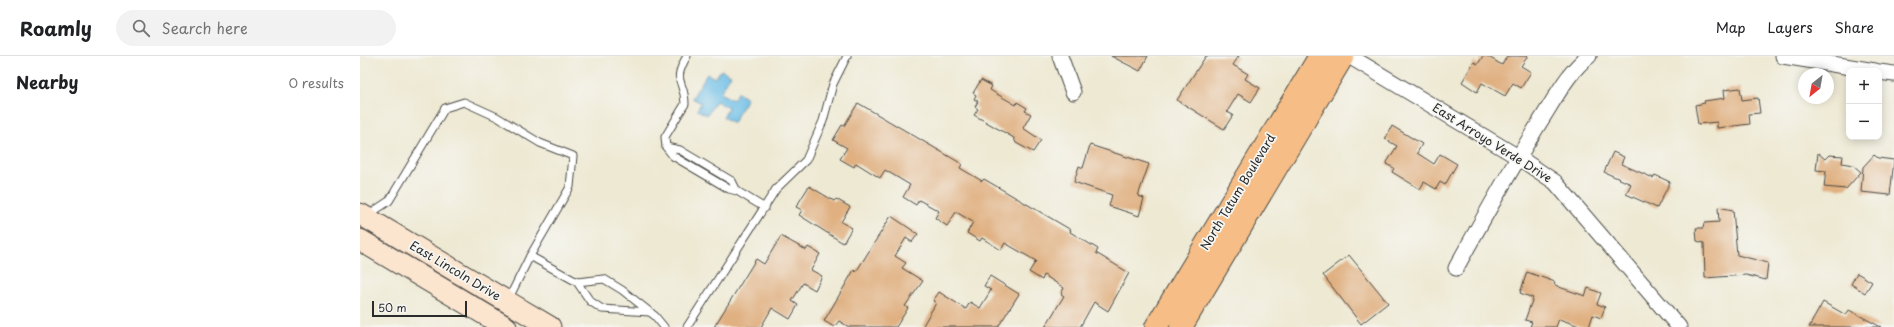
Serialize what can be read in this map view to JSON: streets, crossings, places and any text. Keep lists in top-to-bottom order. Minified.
{"streets":{"main road":["North Tatum Boulevard","East Lincoln Drive"],"street":["East Arroyo Verde Drive"]},"scale_bar":"50 m","north":"bottom left","page":{"header":"Roamly","search":"Search here","nav":["Map","Layers","Share"],"heading":["Nearby","0 results"],"map_buttons":["+","−"],"scale":"50 m"}}
